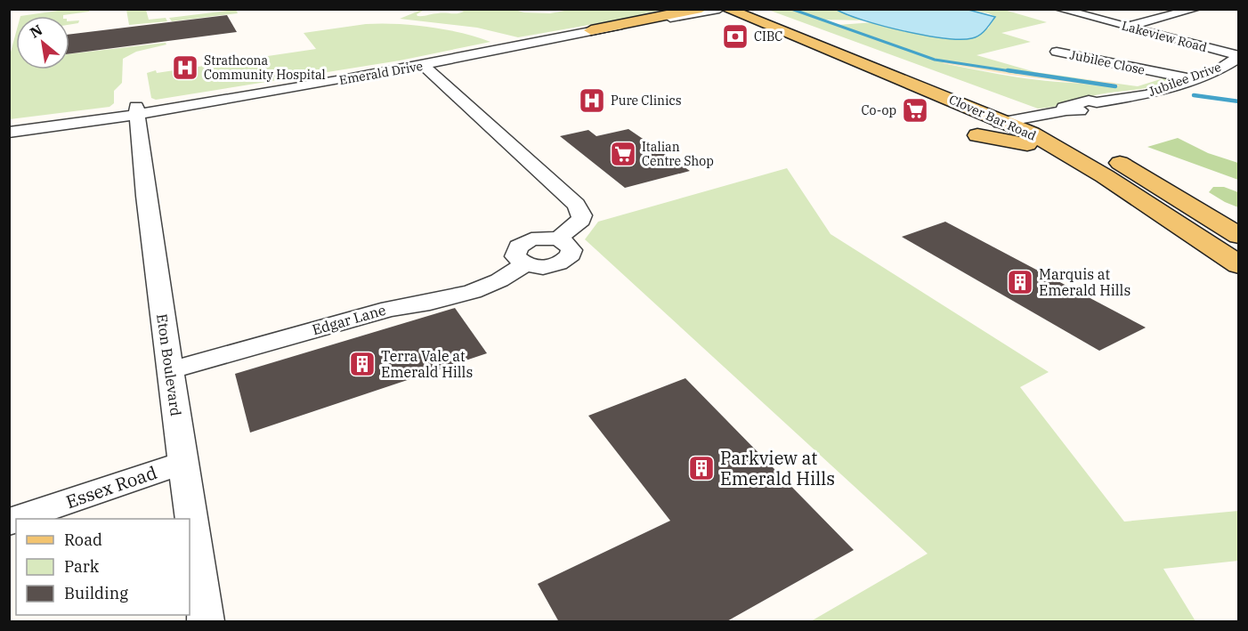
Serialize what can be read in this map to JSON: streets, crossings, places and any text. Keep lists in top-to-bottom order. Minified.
{"streets":{"main road":["Clover Bar Road"],"street":["Lakeview Road","Jubilee Close","Emerald Drive","Jubilee Drive","Edgar Lane","Eton Boulevard","Essex Road"]},"crossings":[["Lakeview Road","Jubilee Drive"],["Jubilee Close","Jubilee Drive"],["Emerald Drive","Edgar Lane"],["Emerald Drive","Eton Boulevard"],["Jubilee Drive","Clover Bar Road"],["Edgar Lane","Eton Boulevard"],["Eton Boulevard","Essex Road"]],"places":{"bank":["CIBC"],"hospital":["Strathcona Community Hospital","Pure Clinics"],"supermarket":["Co-op","Italian Centre Shop"],"building":["Marquis at Emerald Hills","Terra Vale at Emerald Hills","Parkview at Emerald Hills"]},"legend":["Road","Park","Building"],"north":"top left"}
